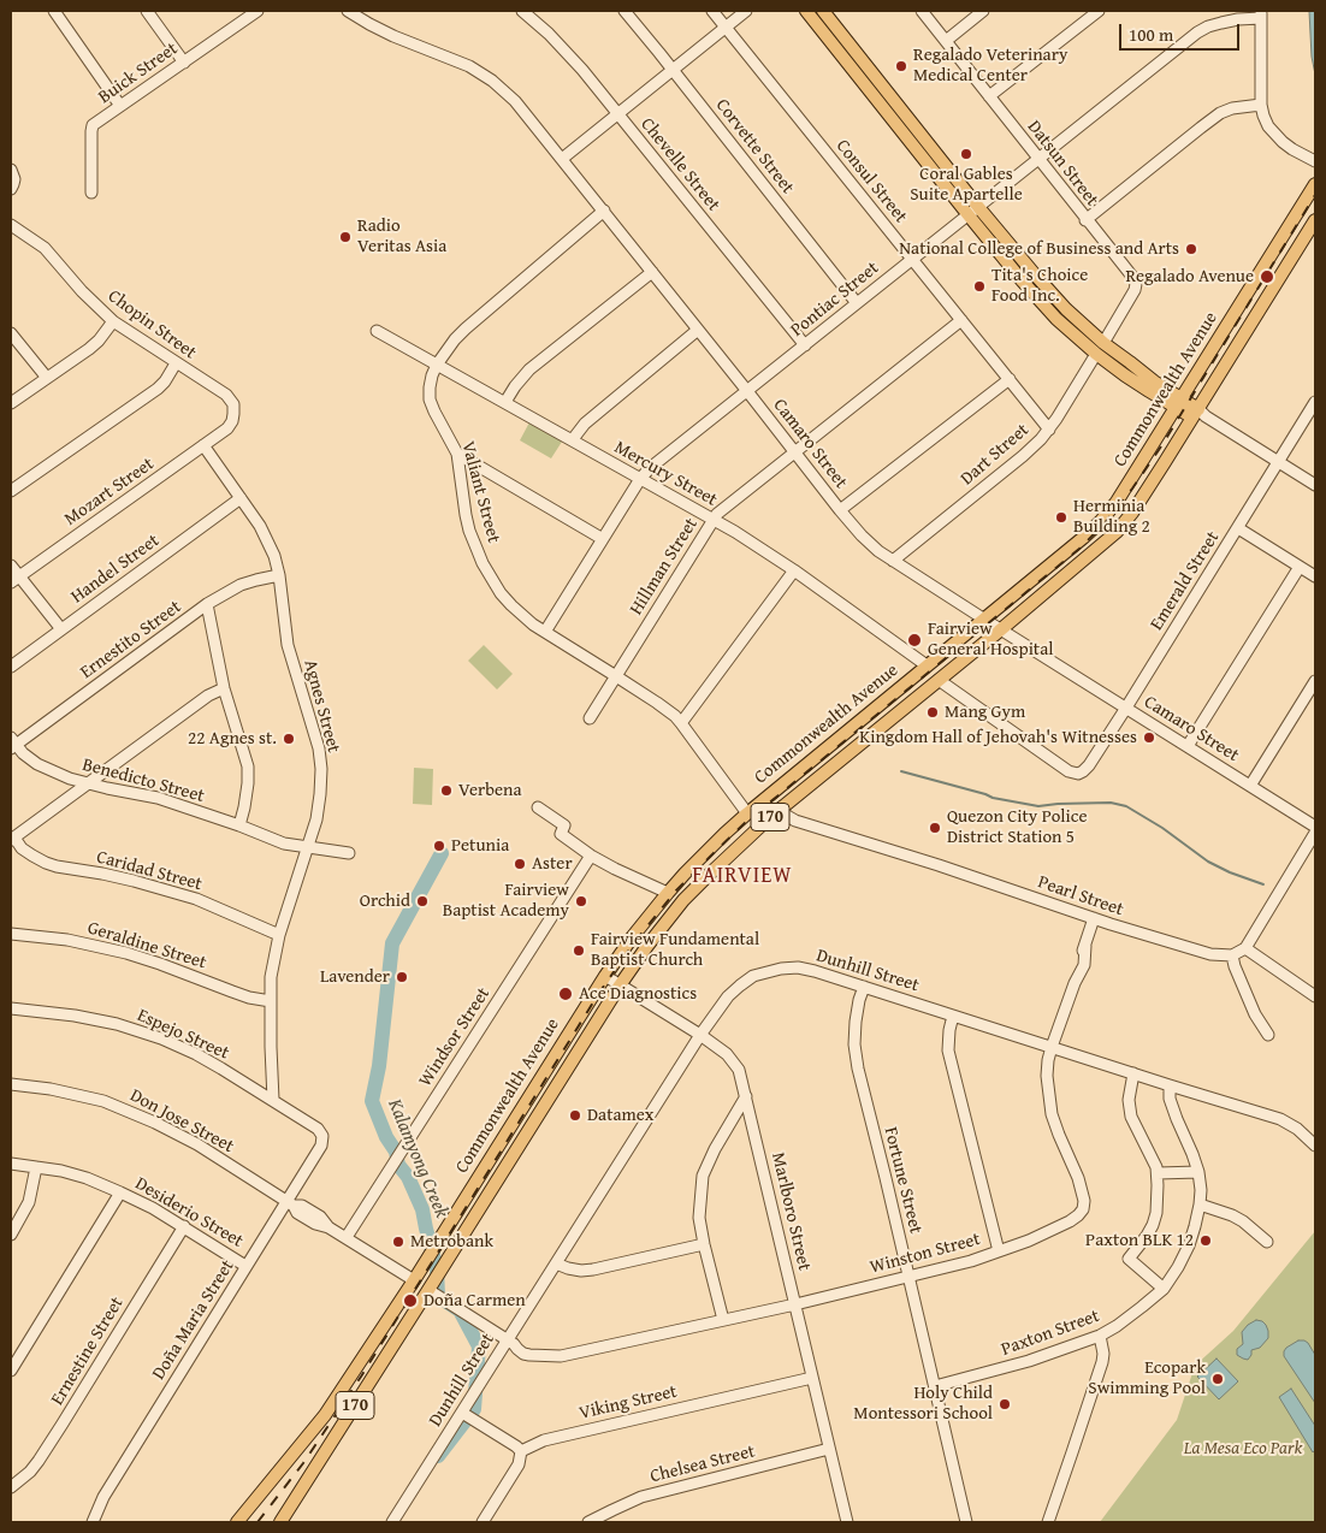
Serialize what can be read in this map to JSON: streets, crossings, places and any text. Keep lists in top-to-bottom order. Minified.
{"streets":{"main road":["Commonwealth Avenue","170"],"street":["Buick Street","Corvette Street","Datsun Street","Chevelle Street","Consul Street","Pontiac Street","Chopin Street","Camaro Street","Dart Street","Mercury Street","Mozart Street","Valiant Street","Hillman Street","Handel Street","Emerald Street","Ernestito Street","Agnes Street","Benedicto Street","Caridad Street","Pearl Street","Geraldine Street","Dunhill Street","Espejo Street","Windsor Street","Don Jose Street","Fortune Street","Marlboro Street","Desiderio Street","Winston Street","Doña Maria Street","Paxton Street","Ernestine Street","Viking Street","Chelsea Street"]},"crossings":[["Corvette Street","Pontiac Street"],["Datsun Street","Pontiac Street"],["Datsun Street","Dart Street"],["Chevelle Street","Pontiac Street"],["Consul Street","Pontiac Street"],["Consul Street","Dart Street"],["Consul Street","Hillman Street"],["Pontiac Street","Camaro Street"],["Pontiac Street","Mercury Street"],["Pontiac Street","Valiant Street"],["Chopin Street","Mozart Street"],["Commonwealth Avenue","Camaro Street"],["Commonwealth Avenue","Mercury Street"],["Commonwealth Avenue","Valiant Street"],["Commonwealth Avenue","Emerald Street"],["Commonwealth Avenue","Pearl Street"],["Commonwealth Avenue","Don Jose Street"],["Commonwealth Avenue","Marlboro Street"],["Commonwealth Avenue","Winston Street"],["Camaro Street","Dart Street"],["Camaro Street","Valiant Street"],["Camaro Street","Hillman Street"],["Camaro Street","Emerald Street"],["Mercury Street","Valiant Street"],["Mercury Street","Hillman Street"],["Mozart Street","Agnes Street"],["Valiant Street","Hillman Street"],["Handel Street","Agnes Street"],["Ernestito Street","Agnes Street"],["Ernestito Street","Benedicto Street"],["Agnes Street","Benedicto Street"],["Agnes Street","Caridad Street"],["Agnes Street","Geraldine Street"],["Agnes Street","Espejo Street"],["Pearl Street","Winston Street"],["Dunhill Street","Fortune Street"],["Dunhill Street","Marlboro Street"],["Dunhill Street","Winston Street"],["Dunhill Street","Paxton Street"],["Espejo Street","Doña Maria Street"],["Windsor Street","Don Jose Street"],["Don Jose Street","Doña Maria Street"],["Fortune Street","Winston Street"],["Fortune Street","Paxton Street"],["Marlboro Street","Winston Street"],["Marlboro Street","Viking Street"],["Marlboro Street","Chelsea Street"],["Desiderio Street","Doña Maria Street"],["Desiderio Street","Ernestine Street"]],"districts":["FAIRVIEW"],"water":["Kalamyong Creek"],"parks":["La Mesa Eco Park"],"places":["Regalado Veterinary Medical Center","Coral Gables Suite Apartelle","Radio Veritas Asia","National College of Business and Arts","Regalado Avenue","Tita's Choice Food Inc.","Herminia Building 2","Fairview General Hospital","Mang Gym","Kingdom Hall of Jehovah's Witnesses","22 Agnes st.","Verbena","Quezon City Police District Station 5","Petunia","Aster","Orchid","Fairview Baptist Academy","Fairview Fundamental Baptist Church","Lavender","Ace Diagnostics","Datamex","Paxton BLK 12","Metrobank","Doña Carmen","Ecopark Swimming Pool","Holy Child Montessori School"],"scale_bar":"100 m"}
